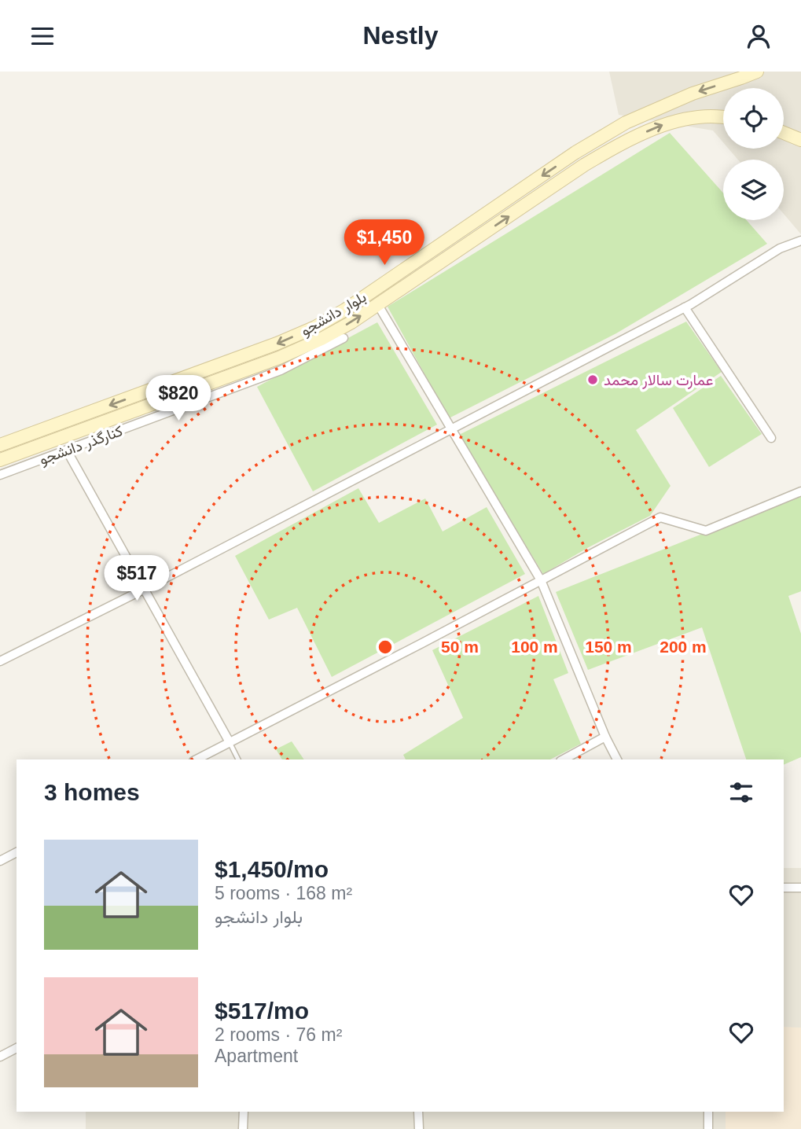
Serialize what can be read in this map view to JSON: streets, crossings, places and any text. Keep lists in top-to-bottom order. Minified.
{"streets":{"main road":["بلوار دانشجو"],"street":["کنارگذر دانشجو"]},"places":["عمارت سالار محمد"],"page":{"header":"Nestly","price":["$1,450","$820","$517"],"heading":"3 homes","list":[{"name":"$1,450/mo","note":"5 rooms · 168 m² · بلوار دانشجو"},{"name":"$517/mo","note":"2 rooms · 76 m² · Apartment"}]},"rings":["50 m","100 m","150 m","200 m"]}
